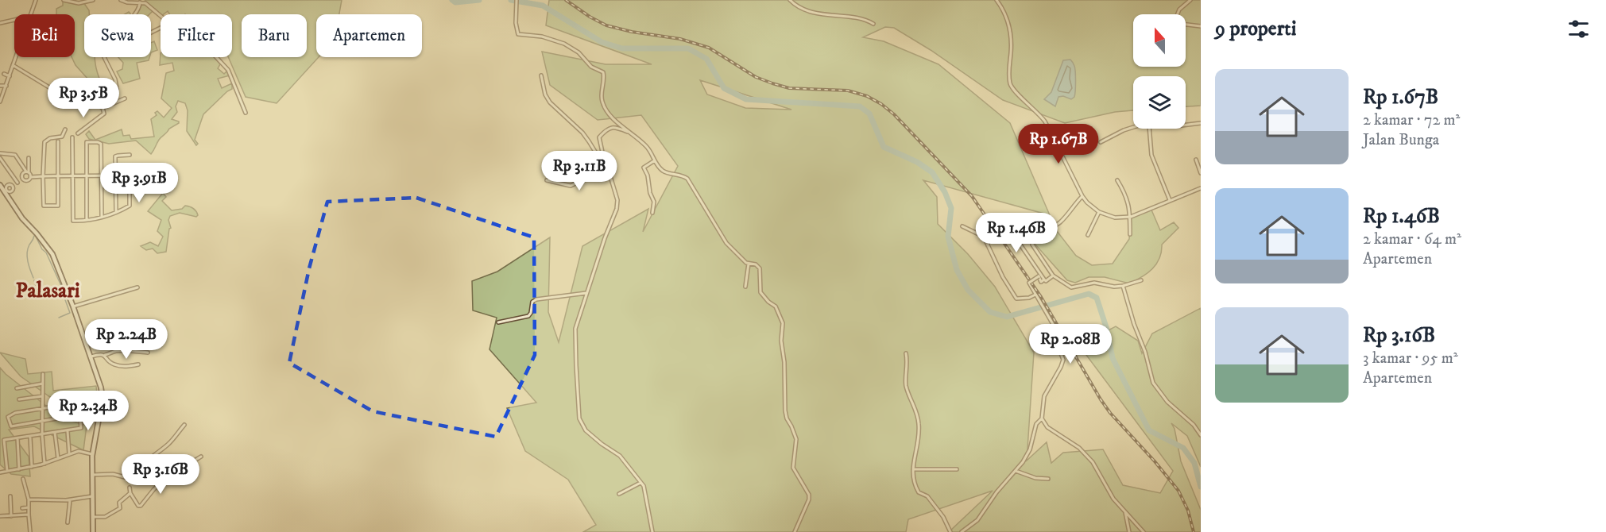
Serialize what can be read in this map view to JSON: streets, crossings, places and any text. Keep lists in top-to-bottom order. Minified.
{"districts":["Palasari"],"north":"top","page":{"heading":"9 properti","chip":["Beli","Sewa","Filter","Baru","Apartemen"],"list":[{"name":"Rp 1.67B","note":"2 kamar · 72 m² · Jalan Bunga"},{"name":"Rp 1.46B","note":"2 kamar · 64 m² · Apartemen"},{"name":"Rp 3.16B","note":"3 kamar · 95 m² · Apartemen"}],"price":["Rp 3.5B","Rp 1.67B","Rp 3.11B","Rp 3.91B","Rp 1.46B","Rp 2.24B","Rp 2.08B","Rp 2.34B","Rp 3.16B"]}}
